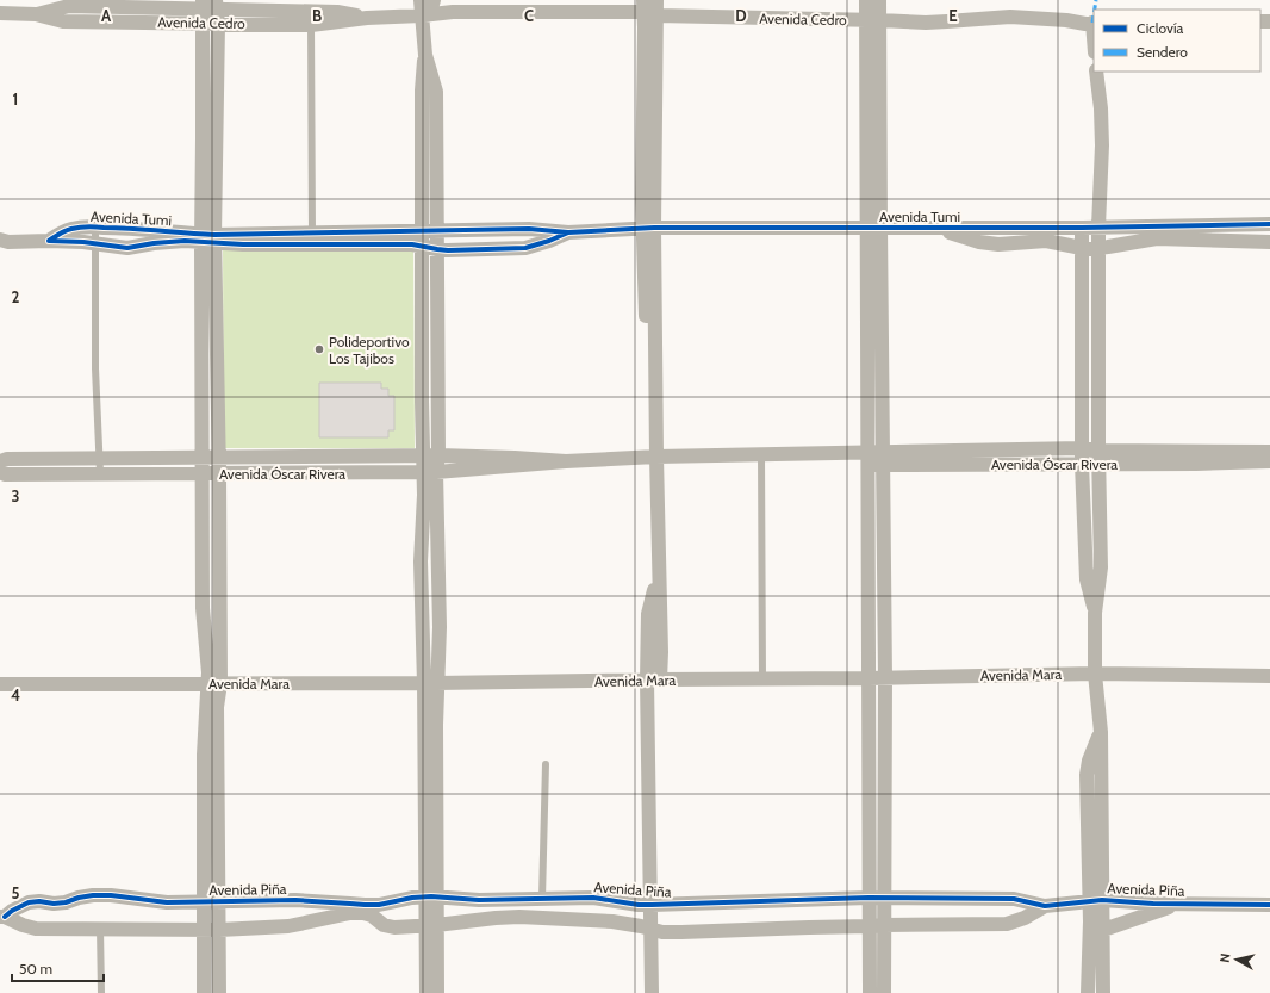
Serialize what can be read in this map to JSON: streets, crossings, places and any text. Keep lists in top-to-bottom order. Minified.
{"streets":{"street":["Avenida Cedro","Avenida Tumi","Avenida Óscar Rivera","Avenida Mara","Avenida Piña"]},"places":["Polideportivo Los Tajibos"],"legend":["Ciclovía","Sendero"],"scale_bar":"50 m","north":"left","grid":{"columns":["A","B","C","D","E"],"rows":["1","2","3","4","5"]}}
